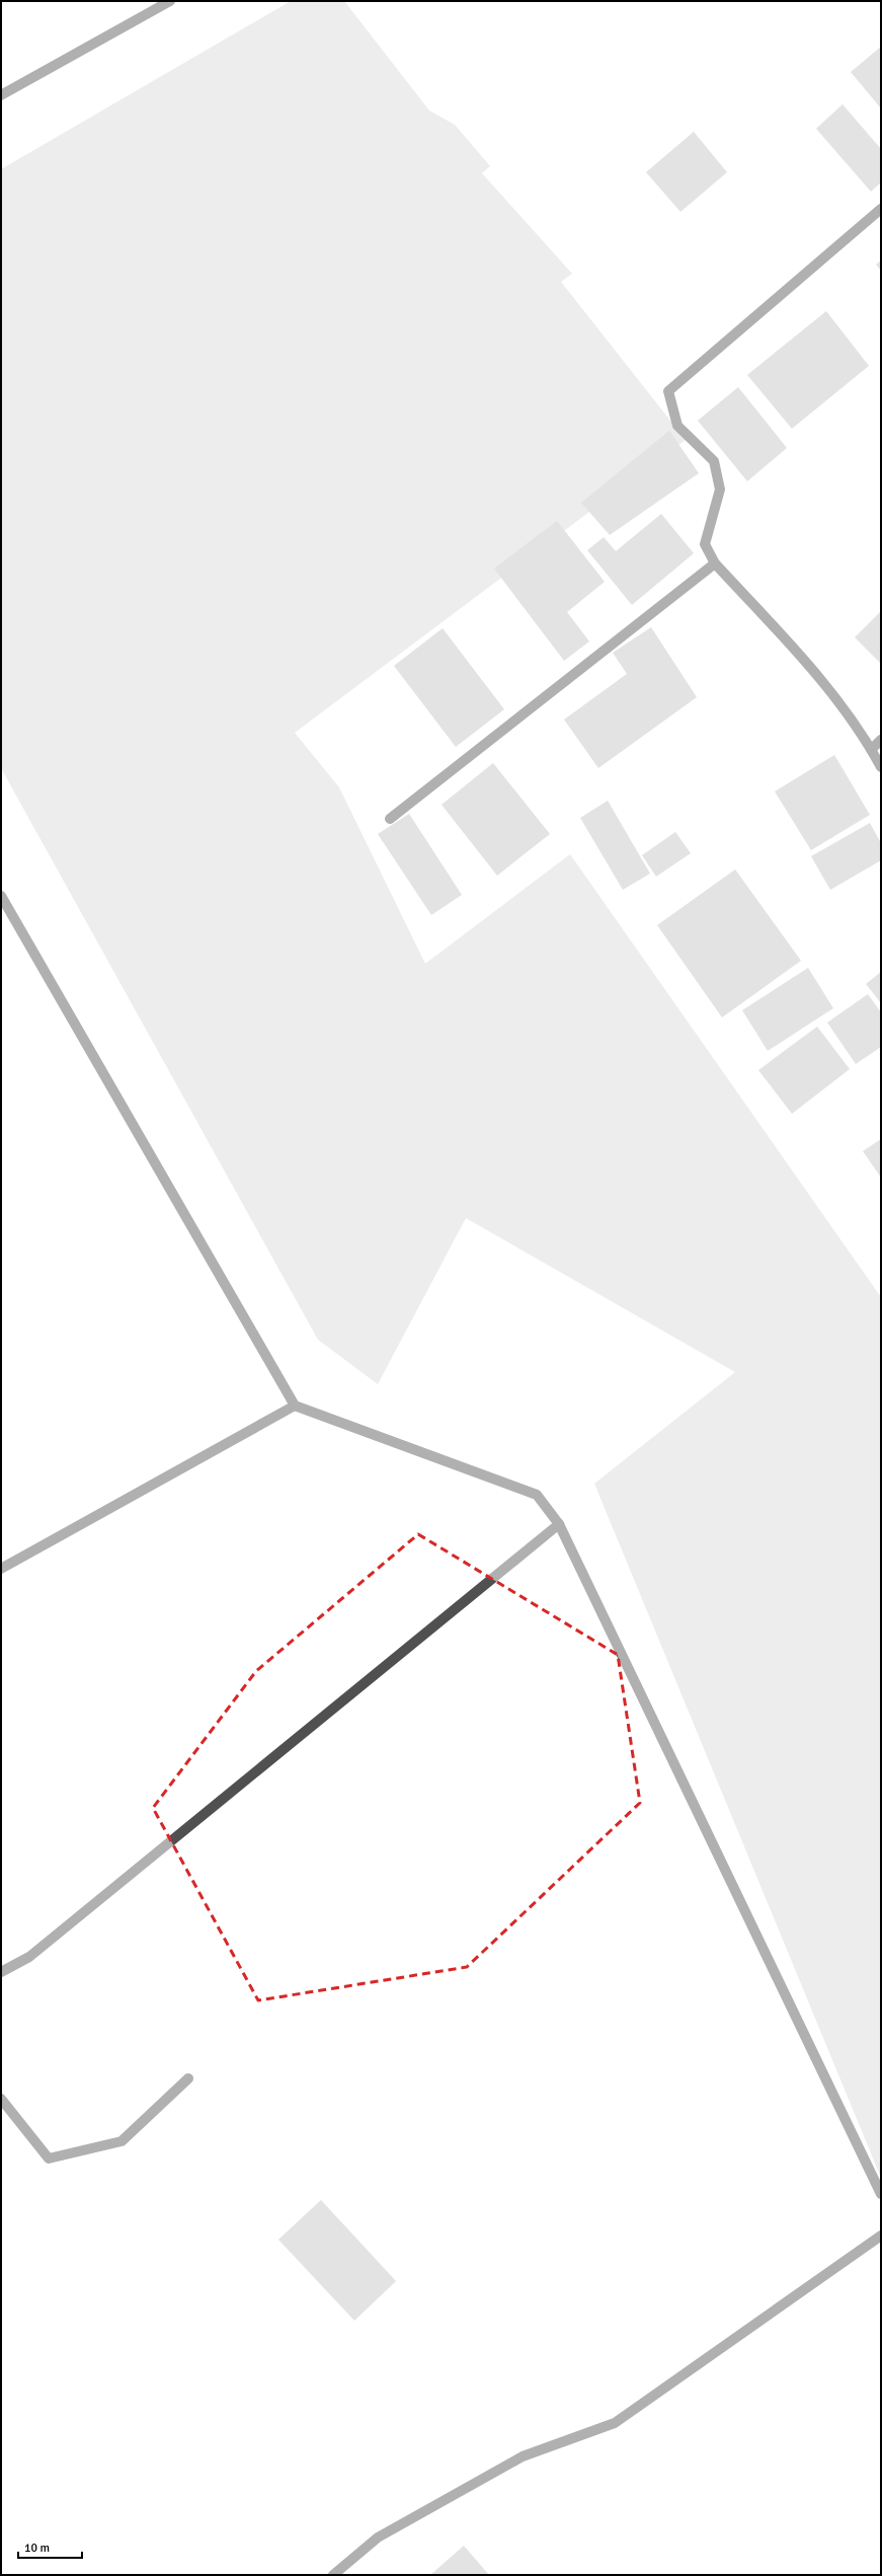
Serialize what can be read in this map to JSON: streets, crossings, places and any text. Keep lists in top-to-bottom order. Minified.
{"scale_bar":"10 m"}
